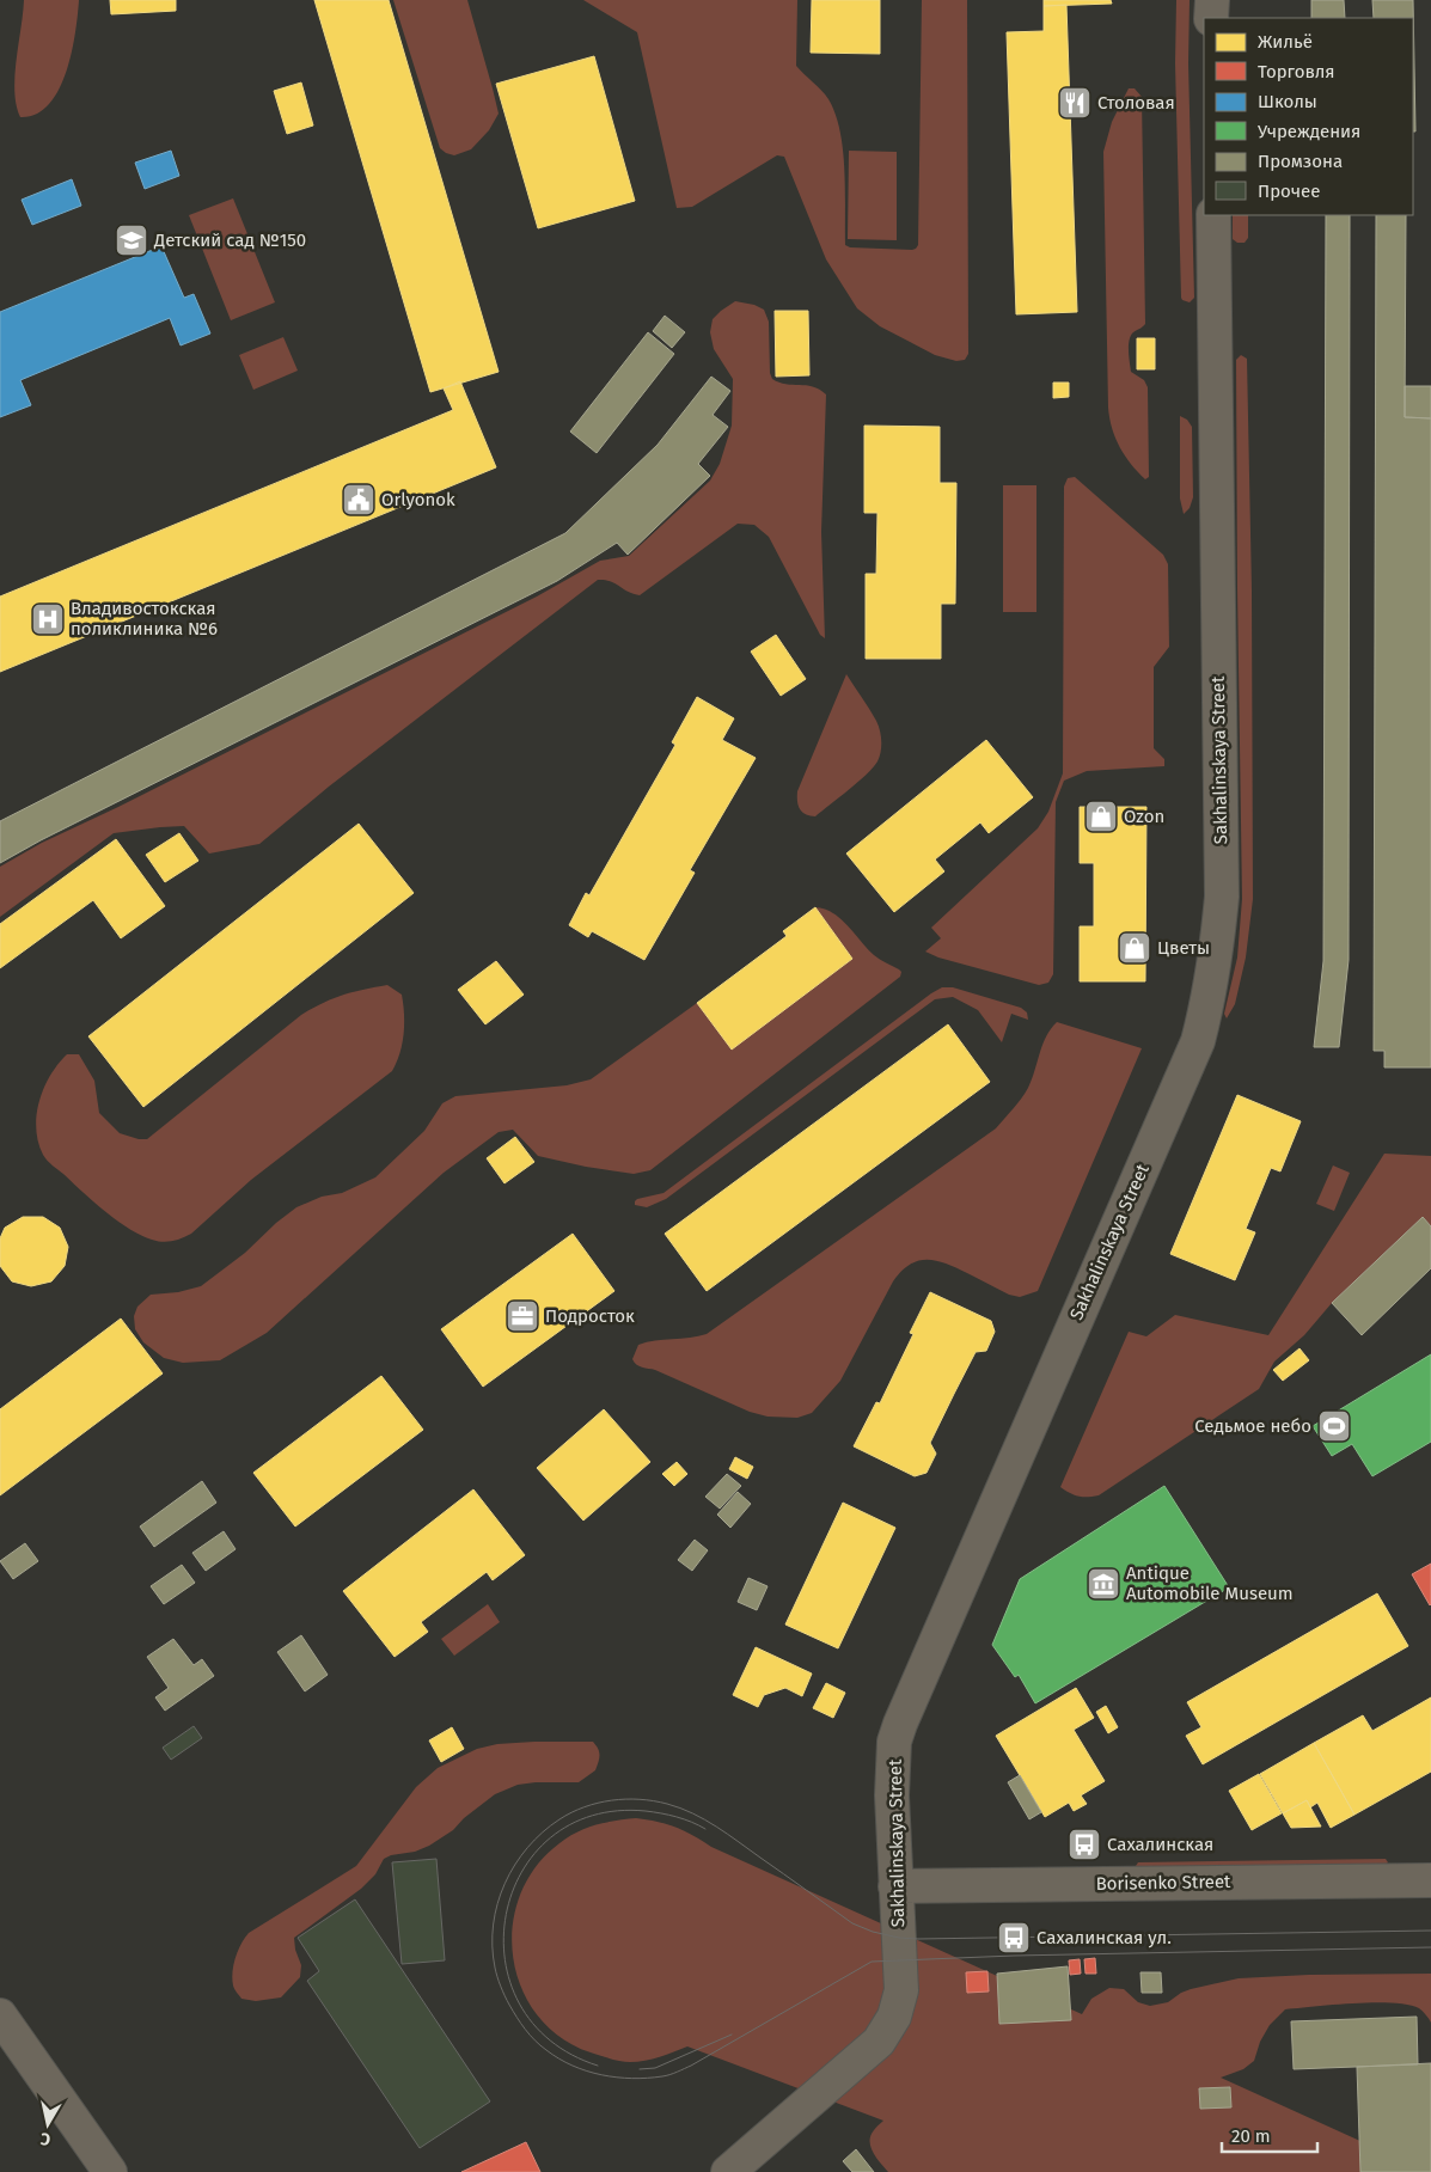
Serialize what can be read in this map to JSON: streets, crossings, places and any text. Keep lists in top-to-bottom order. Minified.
{"streets":{"main road":["Sakhalinskaya Street","Borisenko Street"]},"crossings":[["Sakhalinskaya Street","Borisenko Street"]],"places":{"restaurant":["Столовая"],"school or university":["Детский сад №150"],"public building":["Orlyonok"],"hospital":["Владивостокская поликлиника №6"],"shop":["Ozon","Цветы"],"office":["Подросток"],"sports":["Седьмое небо"],"museum":["Antique Automobile Museum"],"bus stop":["Сахалинская","Сахалинская ул."]},"legend":["Жильё","Торговля","Школы","Учреждения","Промзона","Прочее"],"scale_bar":"20 m","north":"bottom"}
